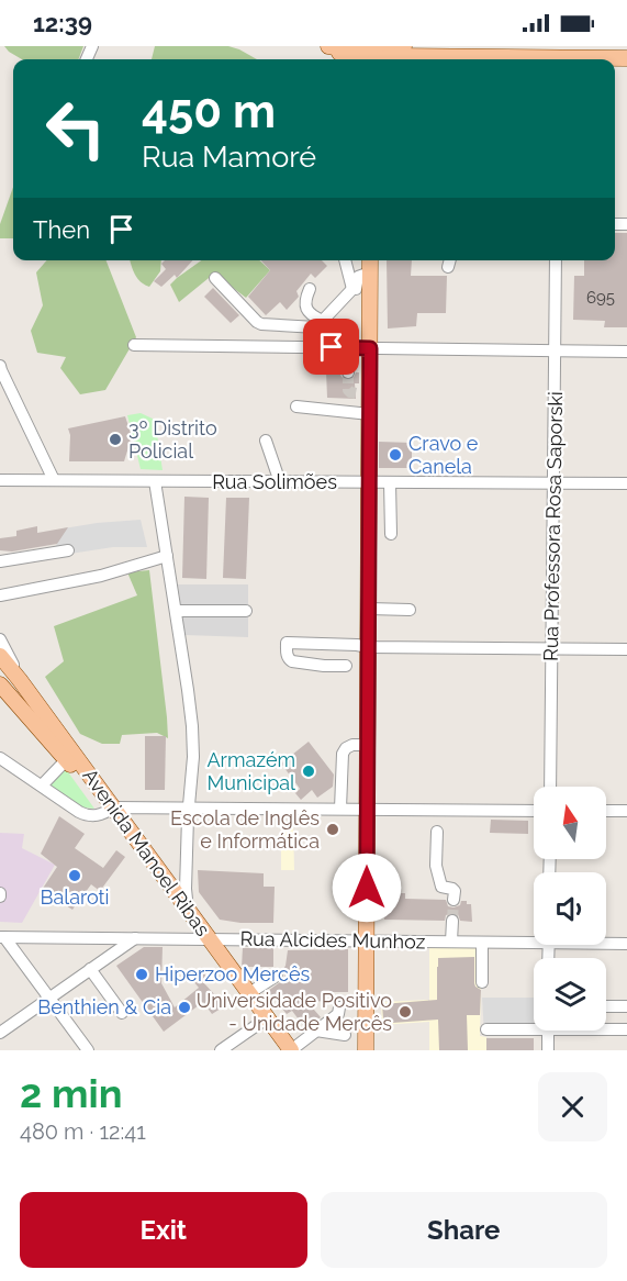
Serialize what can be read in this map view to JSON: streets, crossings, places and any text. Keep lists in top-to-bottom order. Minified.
{"streets":{"main road":["Avenida Manoel Ribas"],"street":["Rua Solimões","Rua Professora Rosa Saporski","Rua Alcides Munhoz"]},"crossings":[["Rua Solimões","Rua Professora Rosa Saporski"],["Avenida Manoel Ribas","Rua Alcides Munhoz"]],"places":["3º Distrito Policial","Cravo e Canela","Armazém Municipal","Escola de Inglês e Informática","Balaroti","Hiperzoo Mercês","Benthien & Cia","Universidade Positivo - Unidade Mercês"],"house_numbers":["695"],"north":"top","page":{"status":"12:39","turn":["450 m","Rua Mamoré"],"then":"Then","heading":["2 min","480 m · 12:41"],"buttons":["Exit","Share"]}}
